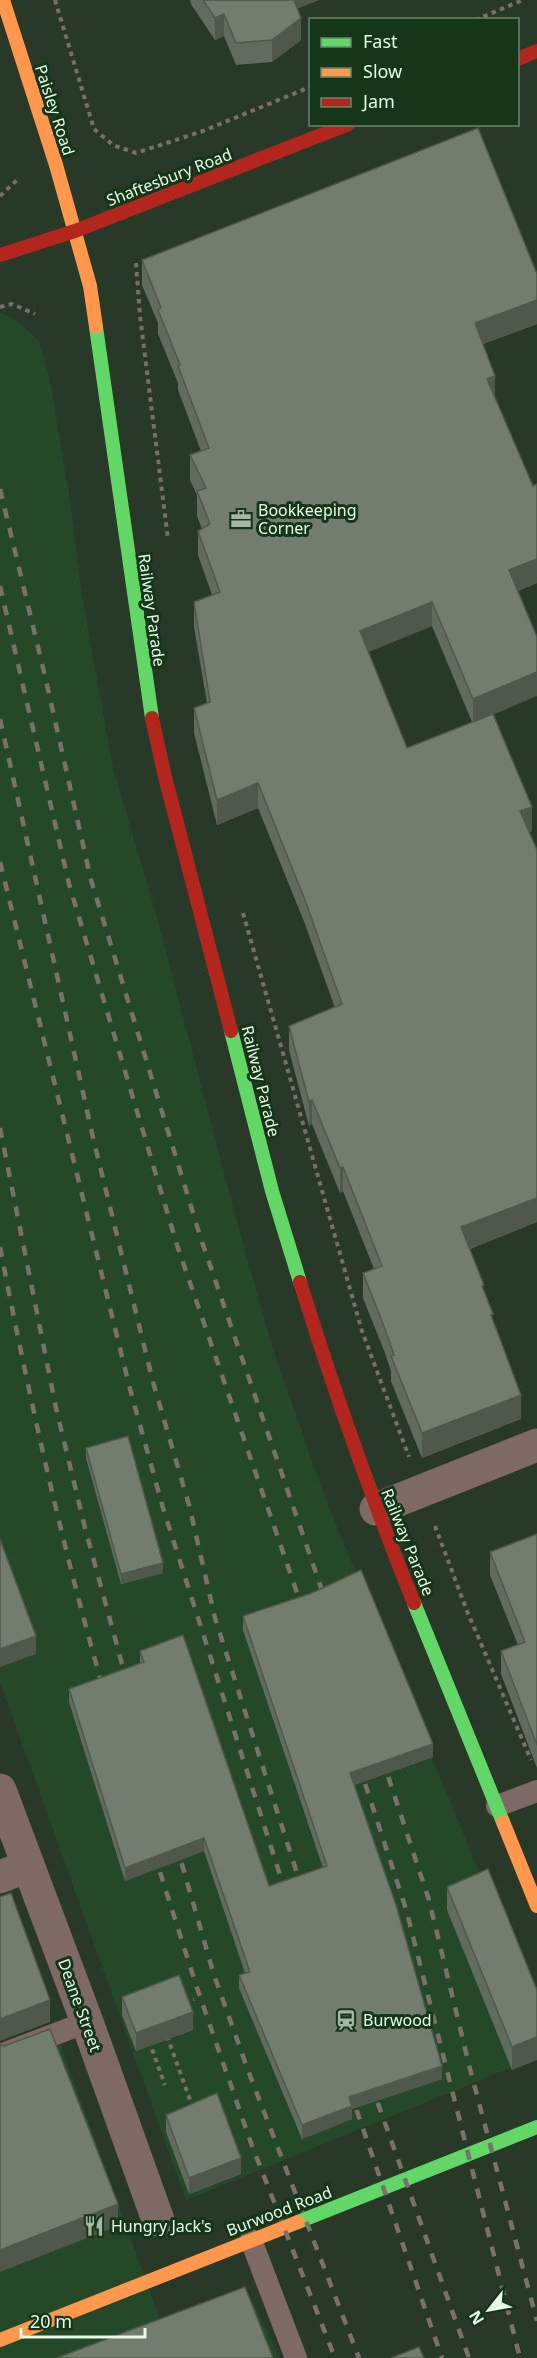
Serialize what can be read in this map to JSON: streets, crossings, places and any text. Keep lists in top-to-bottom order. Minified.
{"streets":{"main road":["Paisley Road","Shaftesbury Road","Railway Parade","Burwood Road"],"street":["Deane Street"]},"crossings":[["Paisley Road","Shaftesbury Road"],["Paisley Road","Railway Parade"],["Shaftesbury Road","Railway Parade"]],"places":{"office":["Bookkeeping Corner"],"station":["Burwood"],"restaurant":["Hungry Jack's"]},"legend":["Fast","Slow","Jam"],"scale_bar":"20 m","north":"bottom left"}
